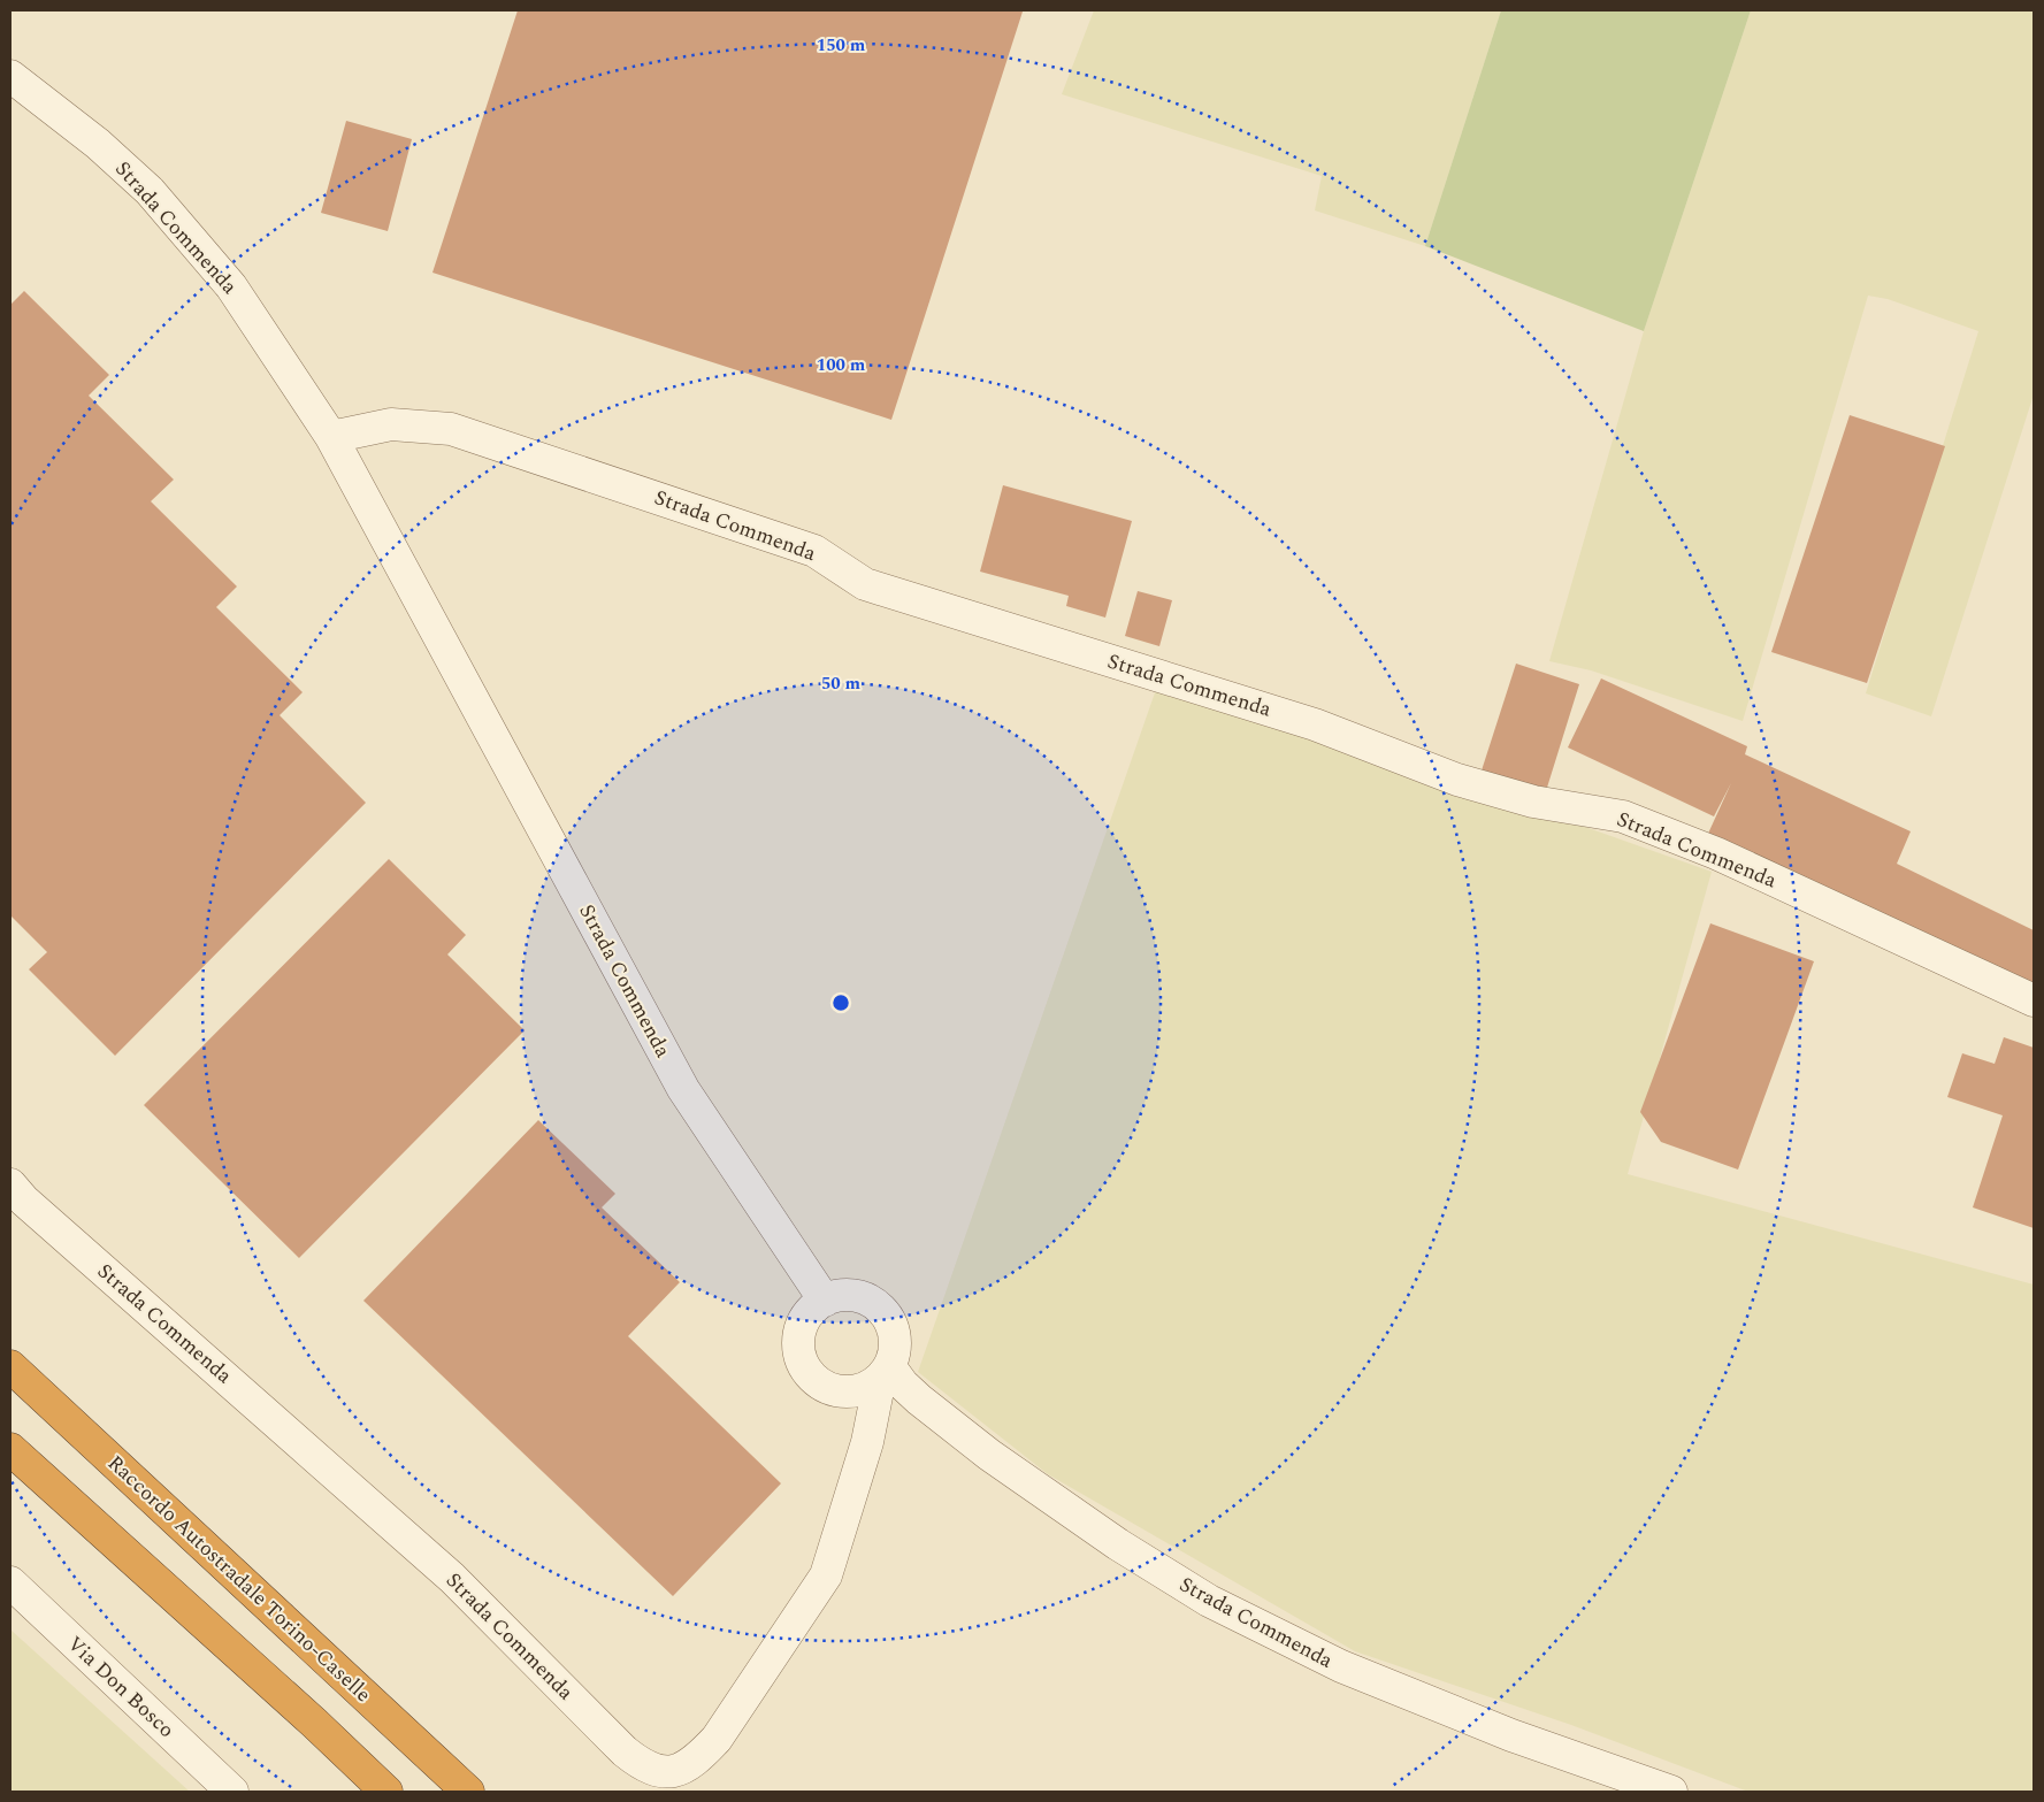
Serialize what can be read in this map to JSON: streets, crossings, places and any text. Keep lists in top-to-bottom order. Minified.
{"streets":{"highway":["Raccordo Autostradale Torino-Caselle"],"street":["Strada Commenda","Via Don Bosco"]},"rings":["150 m","100 m","50 m"]}
